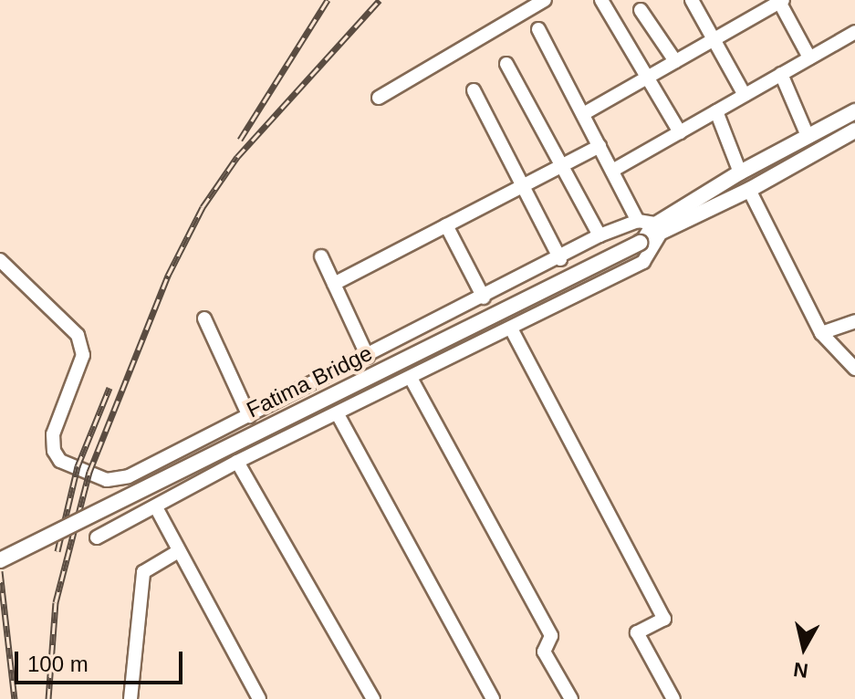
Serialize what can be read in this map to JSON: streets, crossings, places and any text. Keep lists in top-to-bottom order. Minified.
{"streets":{"main road":["Fatima Bridge"]},"scale_bar":"100 m","north":"bottom"}
